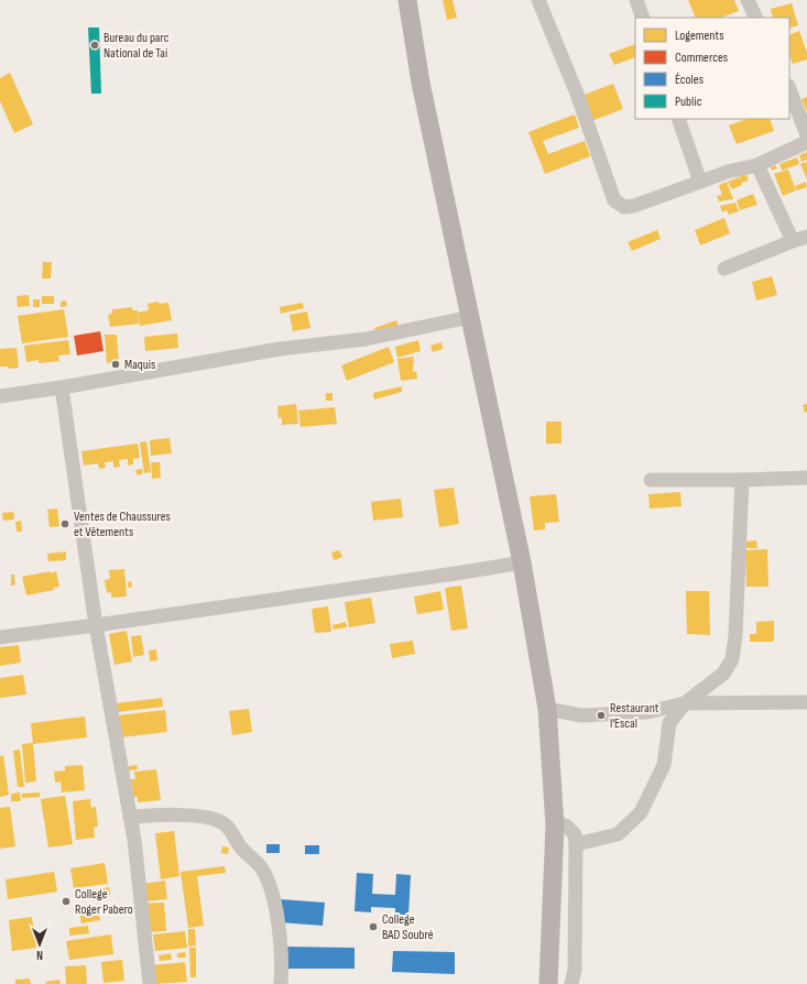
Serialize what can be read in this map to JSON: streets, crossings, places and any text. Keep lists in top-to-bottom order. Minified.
{"places":["Bureau du parc National de Tai","Maquis","Ventes de Chaussures et Vêtements","Restaurant l'Escal","College Roger Pabero","College BAD Soubré"],"legend":["Logements","Commerces","Écoles","Public"],"north":"bottom"}
